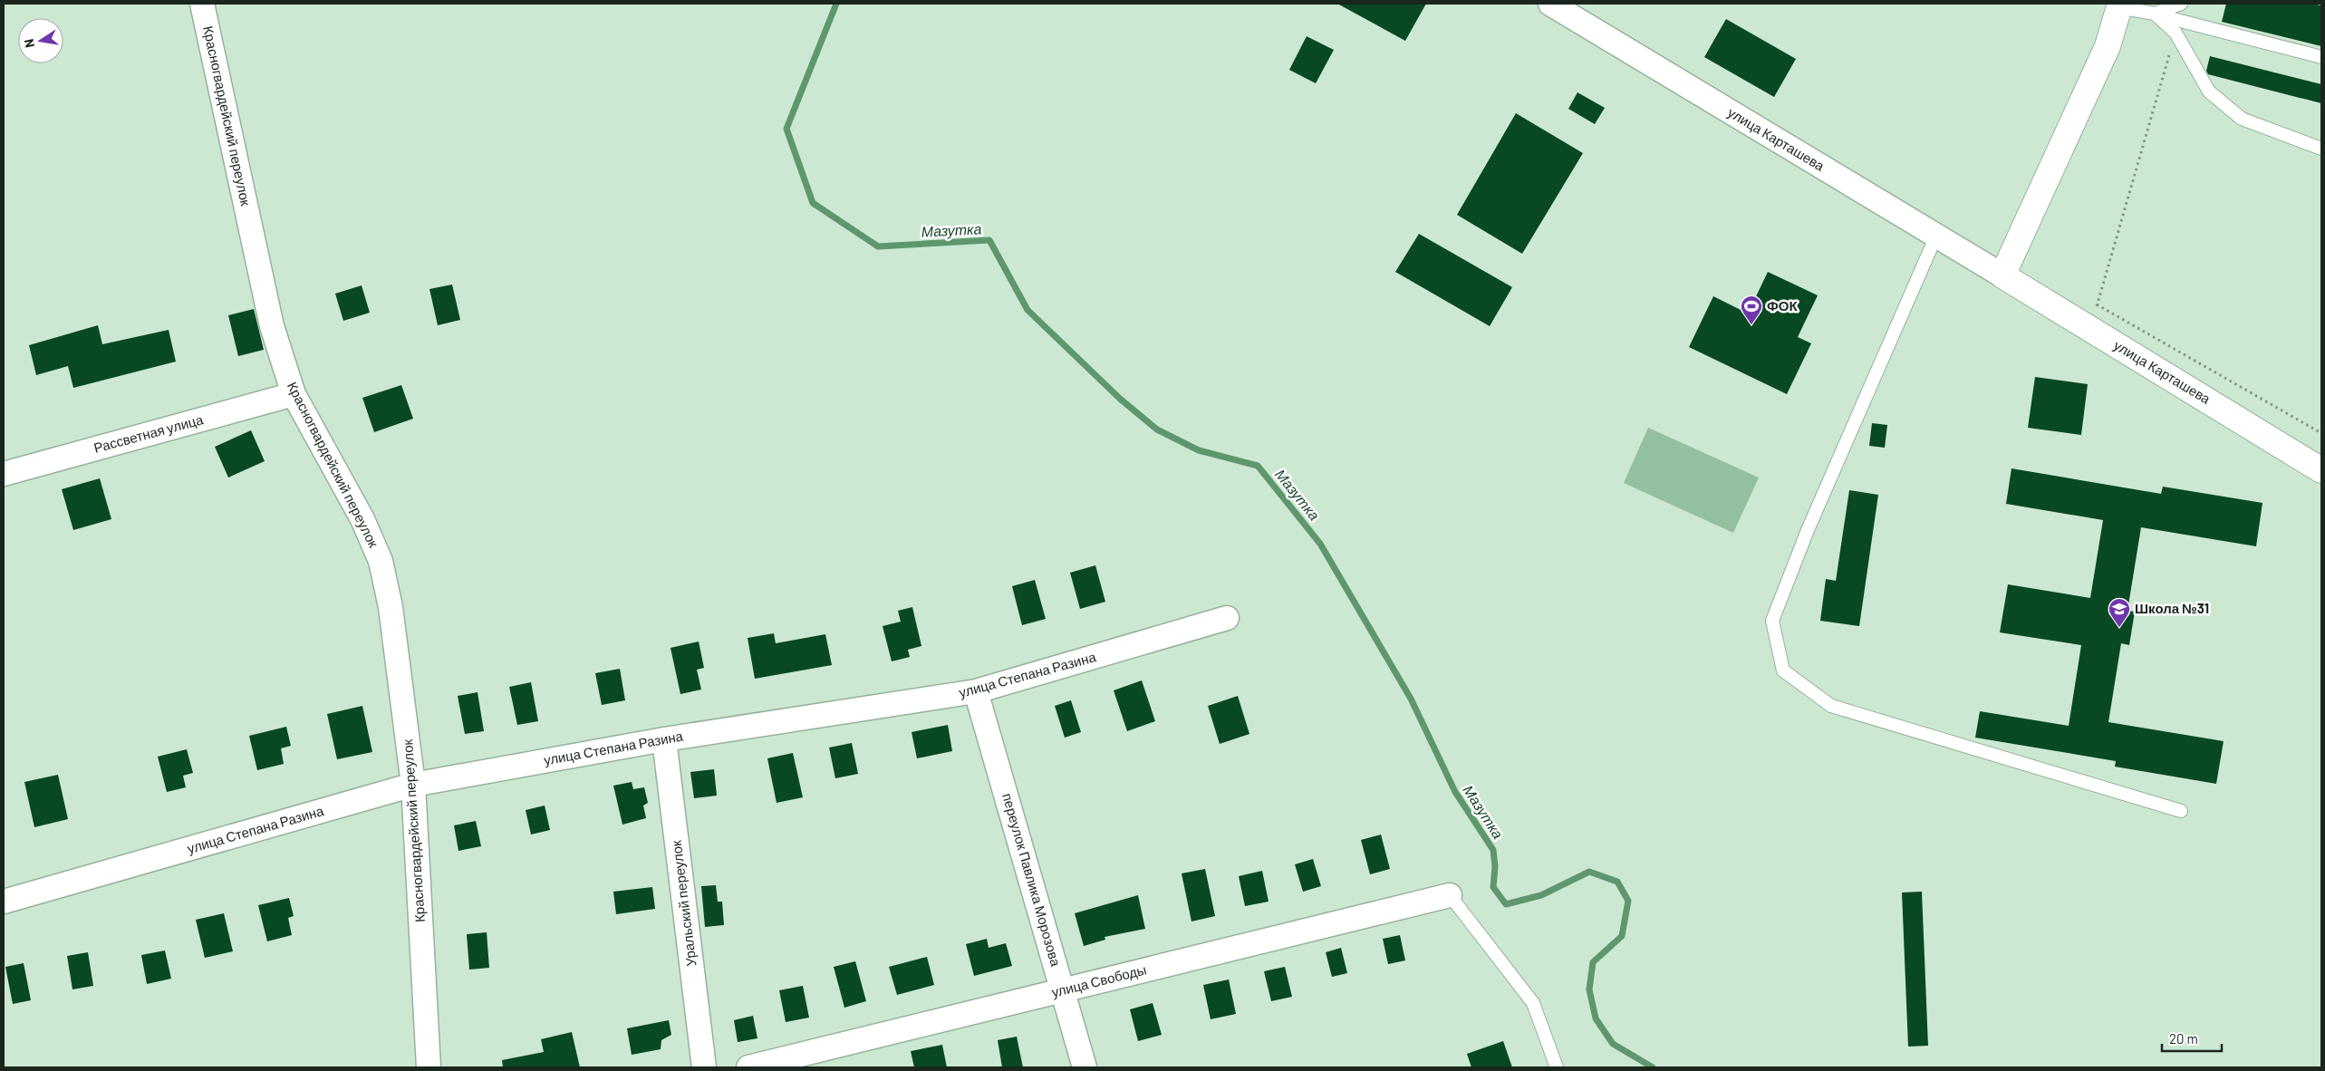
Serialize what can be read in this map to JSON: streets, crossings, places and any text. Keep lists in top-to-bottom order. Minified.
{"streets":{"street":["Красногвардейский переулок","улица Карташева","Рассветная улица","улица Степана Разина","переулок Павлика Морозова","Уральский переулок","улица Свободы"]},"crossings":[["Красногвардейский переулок","Рассветная улица"],["Красногвардейский переулок","улица Степана Разина"],["улица Степана Разина","переулок Павлика Морозова"],["улица Степана Разина","Уральский переулок"],["переулок Павлика Морозова","улица Свободы"]],"water":["Мазутка"],"places":{"sports":["ФОК"],"school or university":["Школа №31"]},"scale_bar":"20 m","north":"left"}
